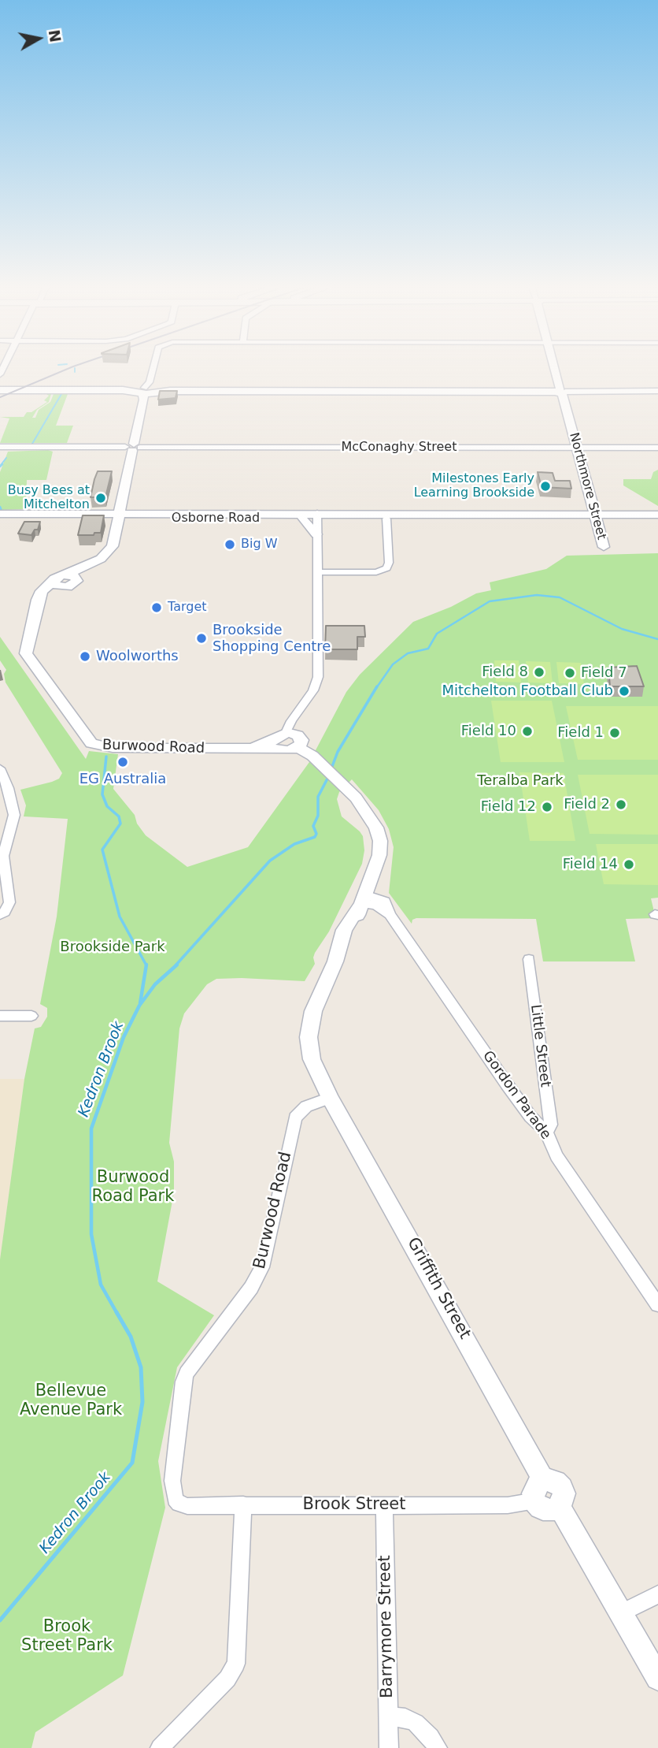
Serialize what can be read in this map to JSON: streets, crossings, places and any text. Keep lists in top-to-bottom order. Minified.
{"streets":{"street":["McConaghy Street","Northmore Street","Osborne Road","Burwood Road","Little Street","Gordon Parade","Griffith Street","Brook Street","Barrymore Street"]},"crossings":[["McConaghy Street","Northmore Street"],["Northmore Street","Osborne Road"],["Osborne Road","Burwood Road"],["Burwood Road","Griffith Street"],["Burwood Road","Brook Street"],["Little Street","Gordon Parade"],["Griffith Street","Brook Street"],["Brook Street","Barrymore Street"]],"water":["Kedron Brook"],"parks":["Teralba Park","Brookside Park","Burwood Road Park","Bellevue Avenue Park","Brook Street Park"],"places":["Milestones Early Learning Brookside","Busy Bees at Mitchelton","Big W","Target","Brookside Shopping Centre","Woolworths","Field 8","Field 7","Mitchelton Football Club","Field 10","Field 1","EG Australia","Field 2","Field 12","Field 14"],"north":"right"}
